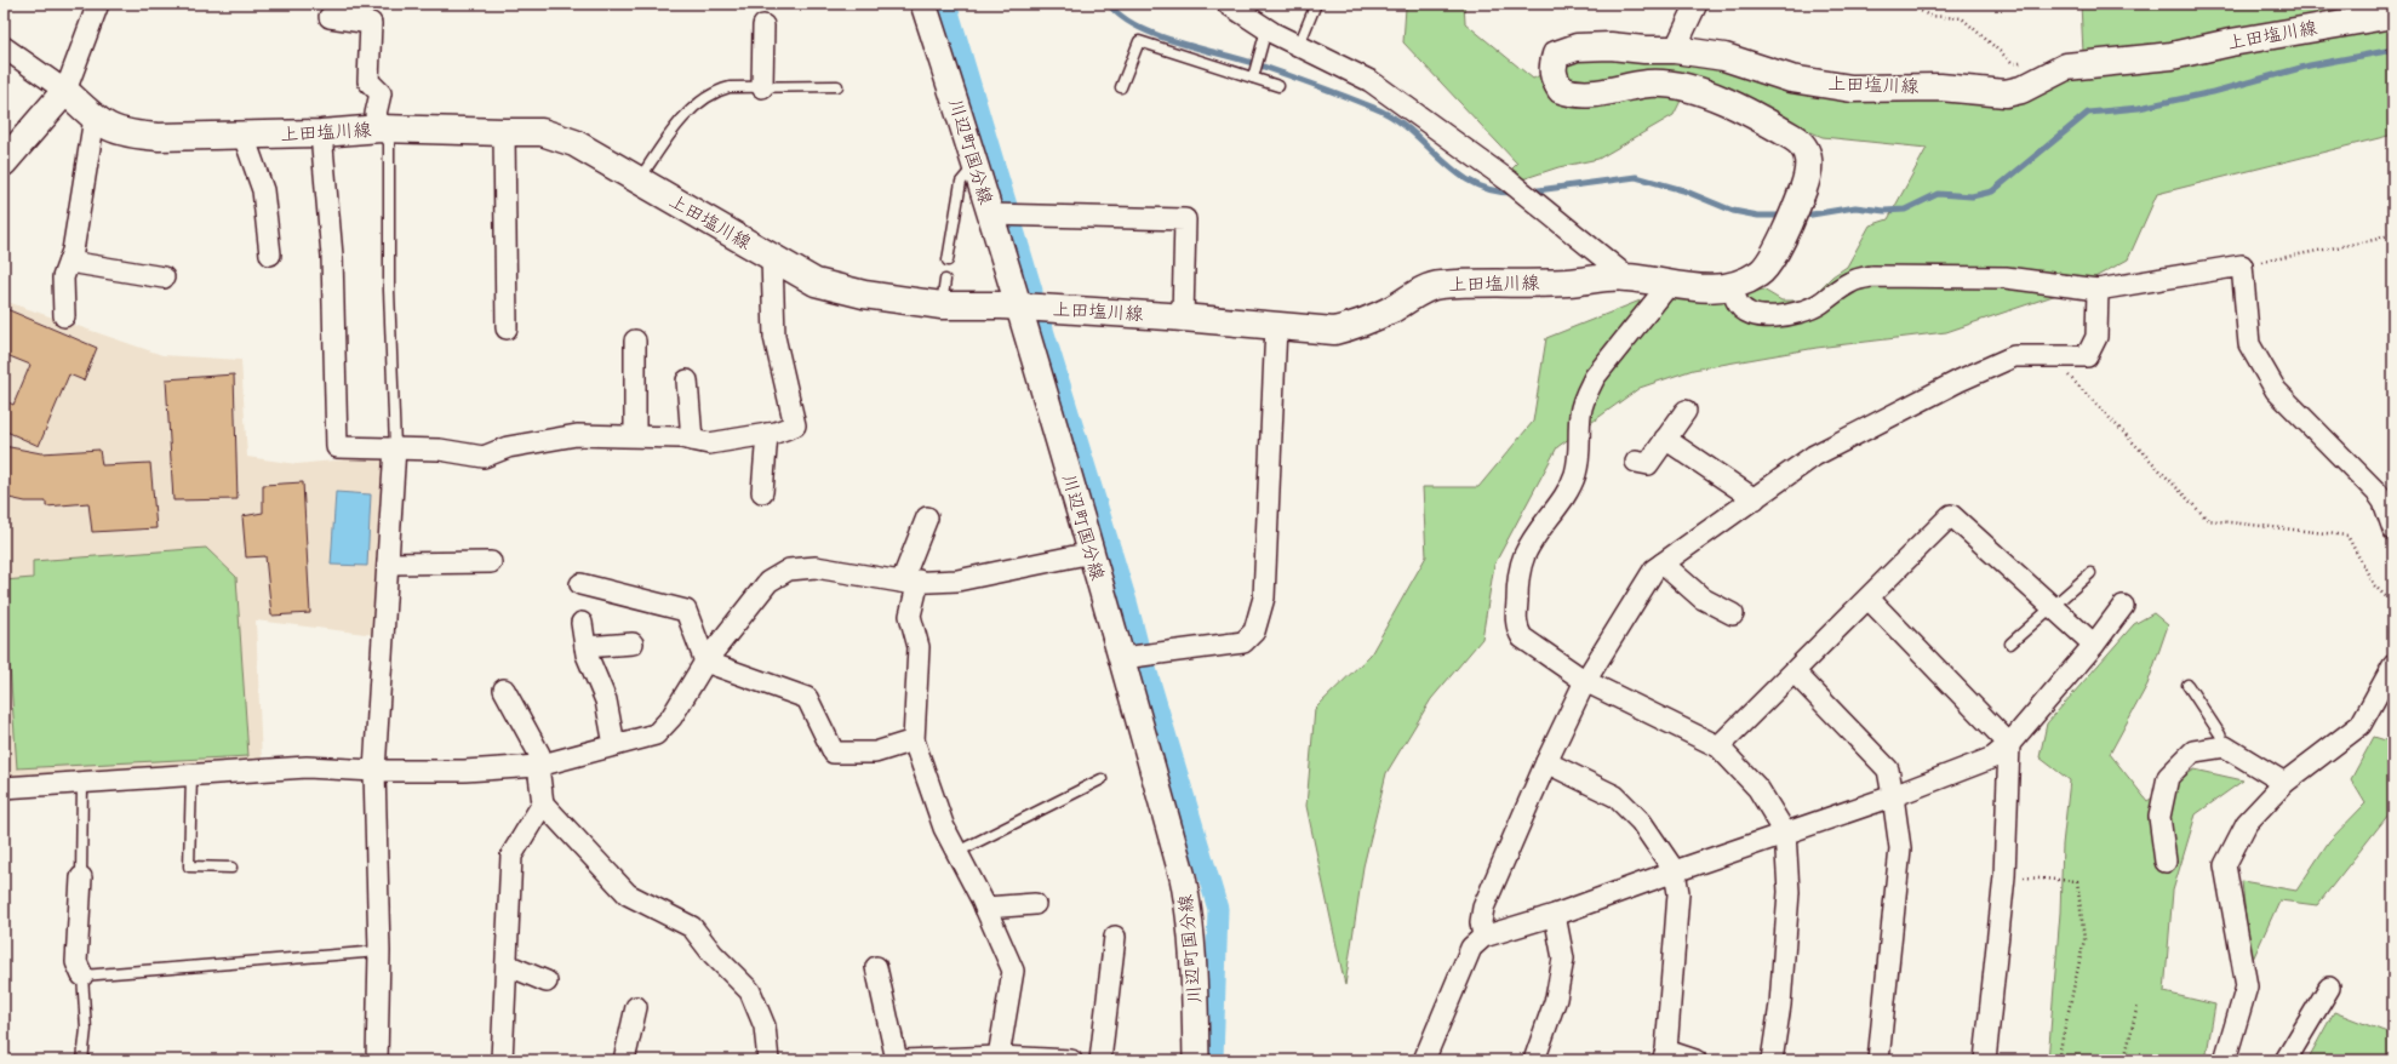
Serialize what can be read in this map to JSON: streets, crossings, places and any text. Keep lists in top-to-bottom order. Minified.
{"streets":{"main road":["上田塩川線"],"street":["川辺町国分線"]},"crossings":[["上田塩川線","川辺町国分線"]]}
